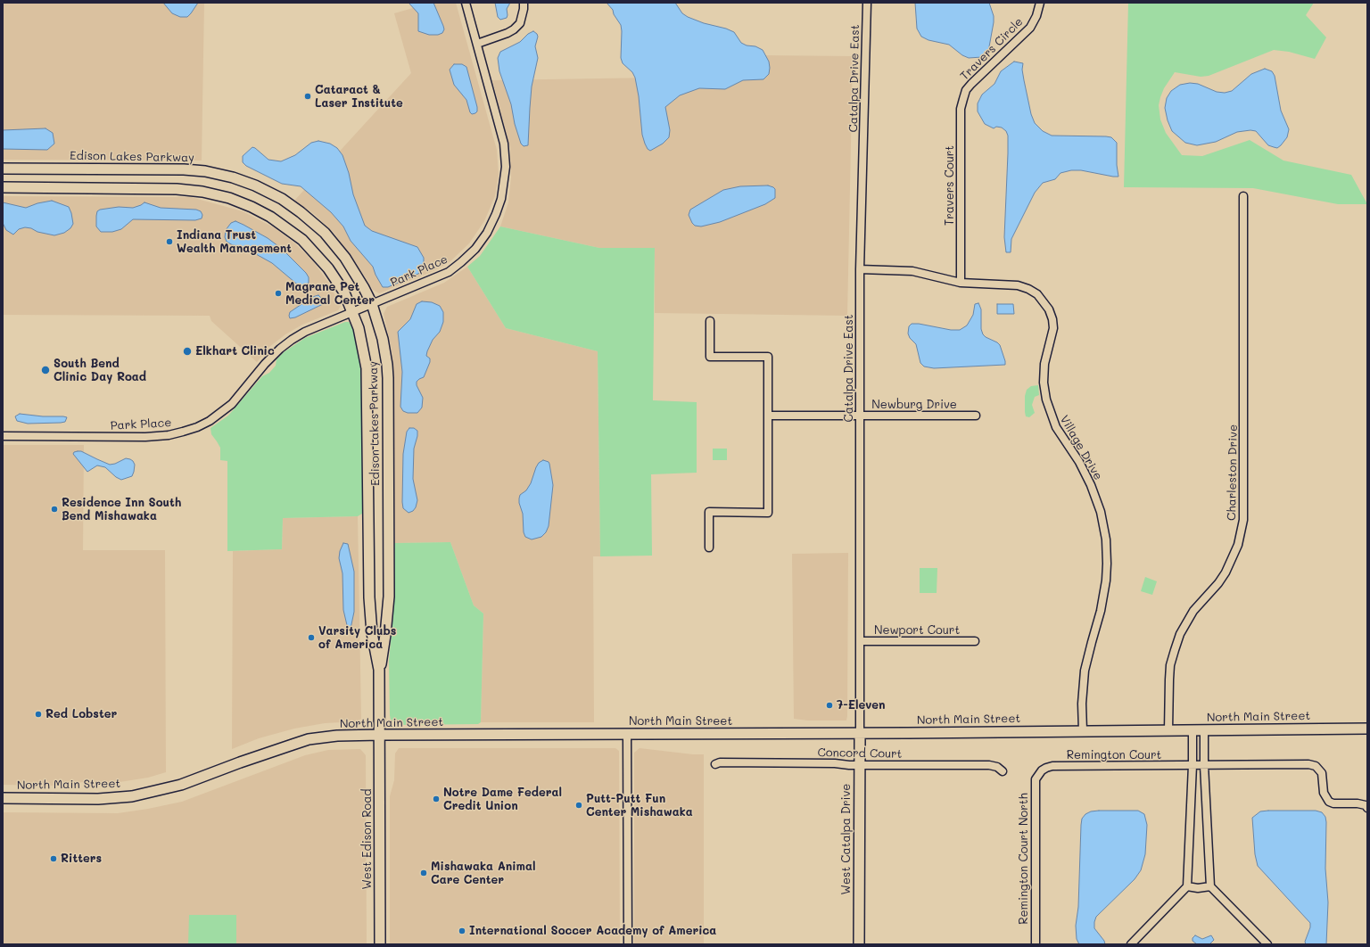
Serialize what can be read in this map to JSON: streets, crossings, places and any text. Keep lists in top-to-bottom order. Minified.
{"streets":{"street":["Travers Circle","Catalpa Drive East","Edison Lakes Parkway","Travers Court","Park Place","Newburg Drive","Village Drive","Charleston Drive","Newport Court","North Main Street","Concord Court","Remington Court","West Edison Road","West Catalpa Drive","Remington Court North"]},"crossings":[["Travers Circle","Travers Court"],["Catalpa Drive East","Newburg Drive"],["Catalpa Drive East","Village Drive"],["Catalpa Drive East","Newport Court"],["Catalpa Drive East","North Main Street"],["Catalpa Drive East","West Catalpa Drive"],["Edison Lakes Parkway","Park Place"],["Edison Lakes Parkway","North Main Street"],["Edison Lakes Parkway","West Edison Road"],["Travers Court","Village Drive"],["Village Drive","North Main Street"],["Charleston Drive","North Main Street"],["North Main Street","West Edison Road"],["North Main Street","West Catalpa Drive"],["Concord Court","West Catalpa Drive"],["Remington Court","Remington Court North"]],"places":["Cataract & Laser Institute","Indiana Trust Wealth Management","Magrane Pet Medical Center","Elkhart Clinic","South Bend Clinic Day Road","Residence Inn South Bend Mishawaka","Varsity Clubs of America","7-Eleven","Red Lobster","Notre Dame Federal Credit Union","Putt-Putt Fun Center Mishawaka","Ritters","Mishawaka Animal Care Center","International Soccer Academy of America"]}
